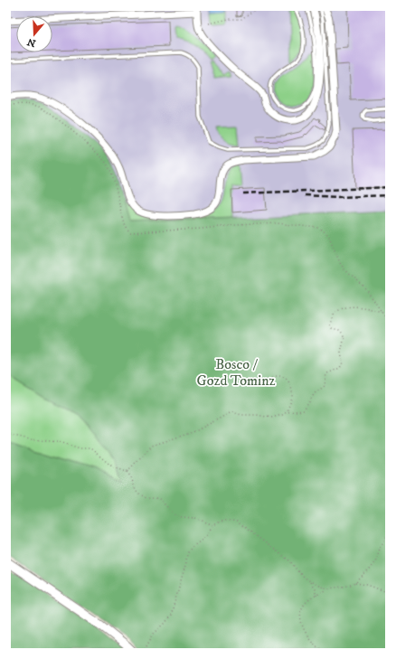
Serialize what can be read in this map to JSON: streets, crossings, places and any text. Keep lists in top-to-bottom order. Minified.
{"parks":["Bosco / Gozd Tominz"],"north":"bottom"}
